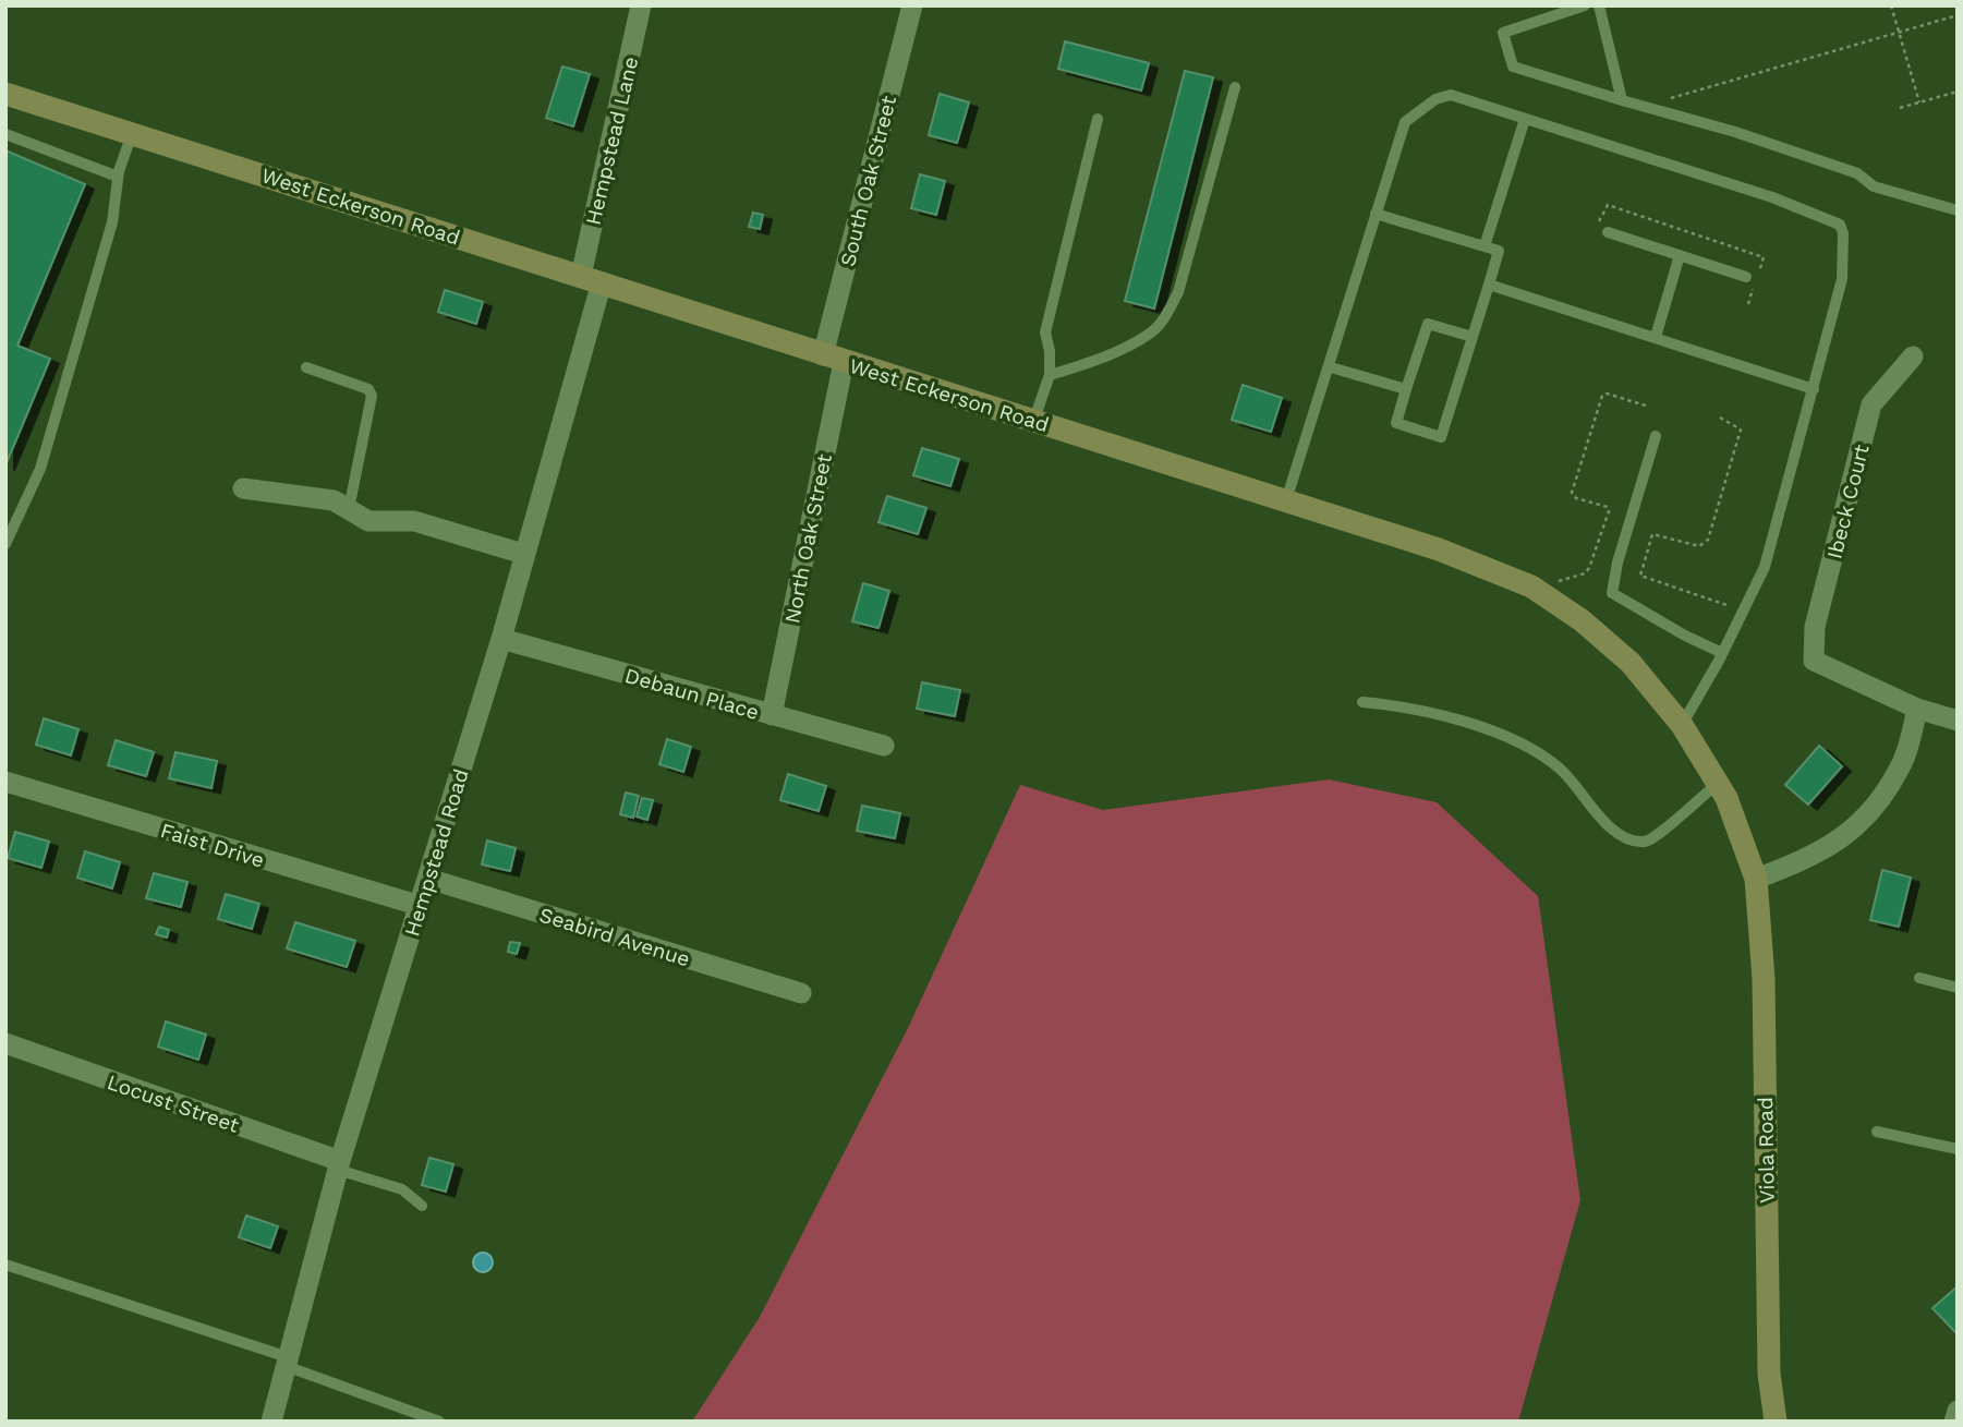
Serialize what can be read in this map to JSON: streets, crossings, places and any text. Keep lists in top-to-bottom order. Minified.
{"streets":{"street":["Hempstead Lane","South Oak Street","West Eckerson Road","Ibeck Court","North Oak Street","Debaun Place","Faist Drive","Hempstead Road","Seabird Avenue","Locust Street","Viola Road"]},"crossings":[["Hempstead Lane","West Eckerson Road"],["Hempstead Lane","Hempstead Road"],["South Oak Street","West Eckerson Road"],["South Oak Street","North Oak Street"],["West Eckerson Road","North Oak Street"],["West Eckerson Road","Hempstead Road"],["West Eckerson Road","Viola Road"],["North Oak Street","Debaun Place"],["Debaun Place","Hempstead Road"],["Faist Drive","Hempstead Road"],["Hempstead Road","Seabird Avenue"],["Hempstead Road","Locust Street"]]}
